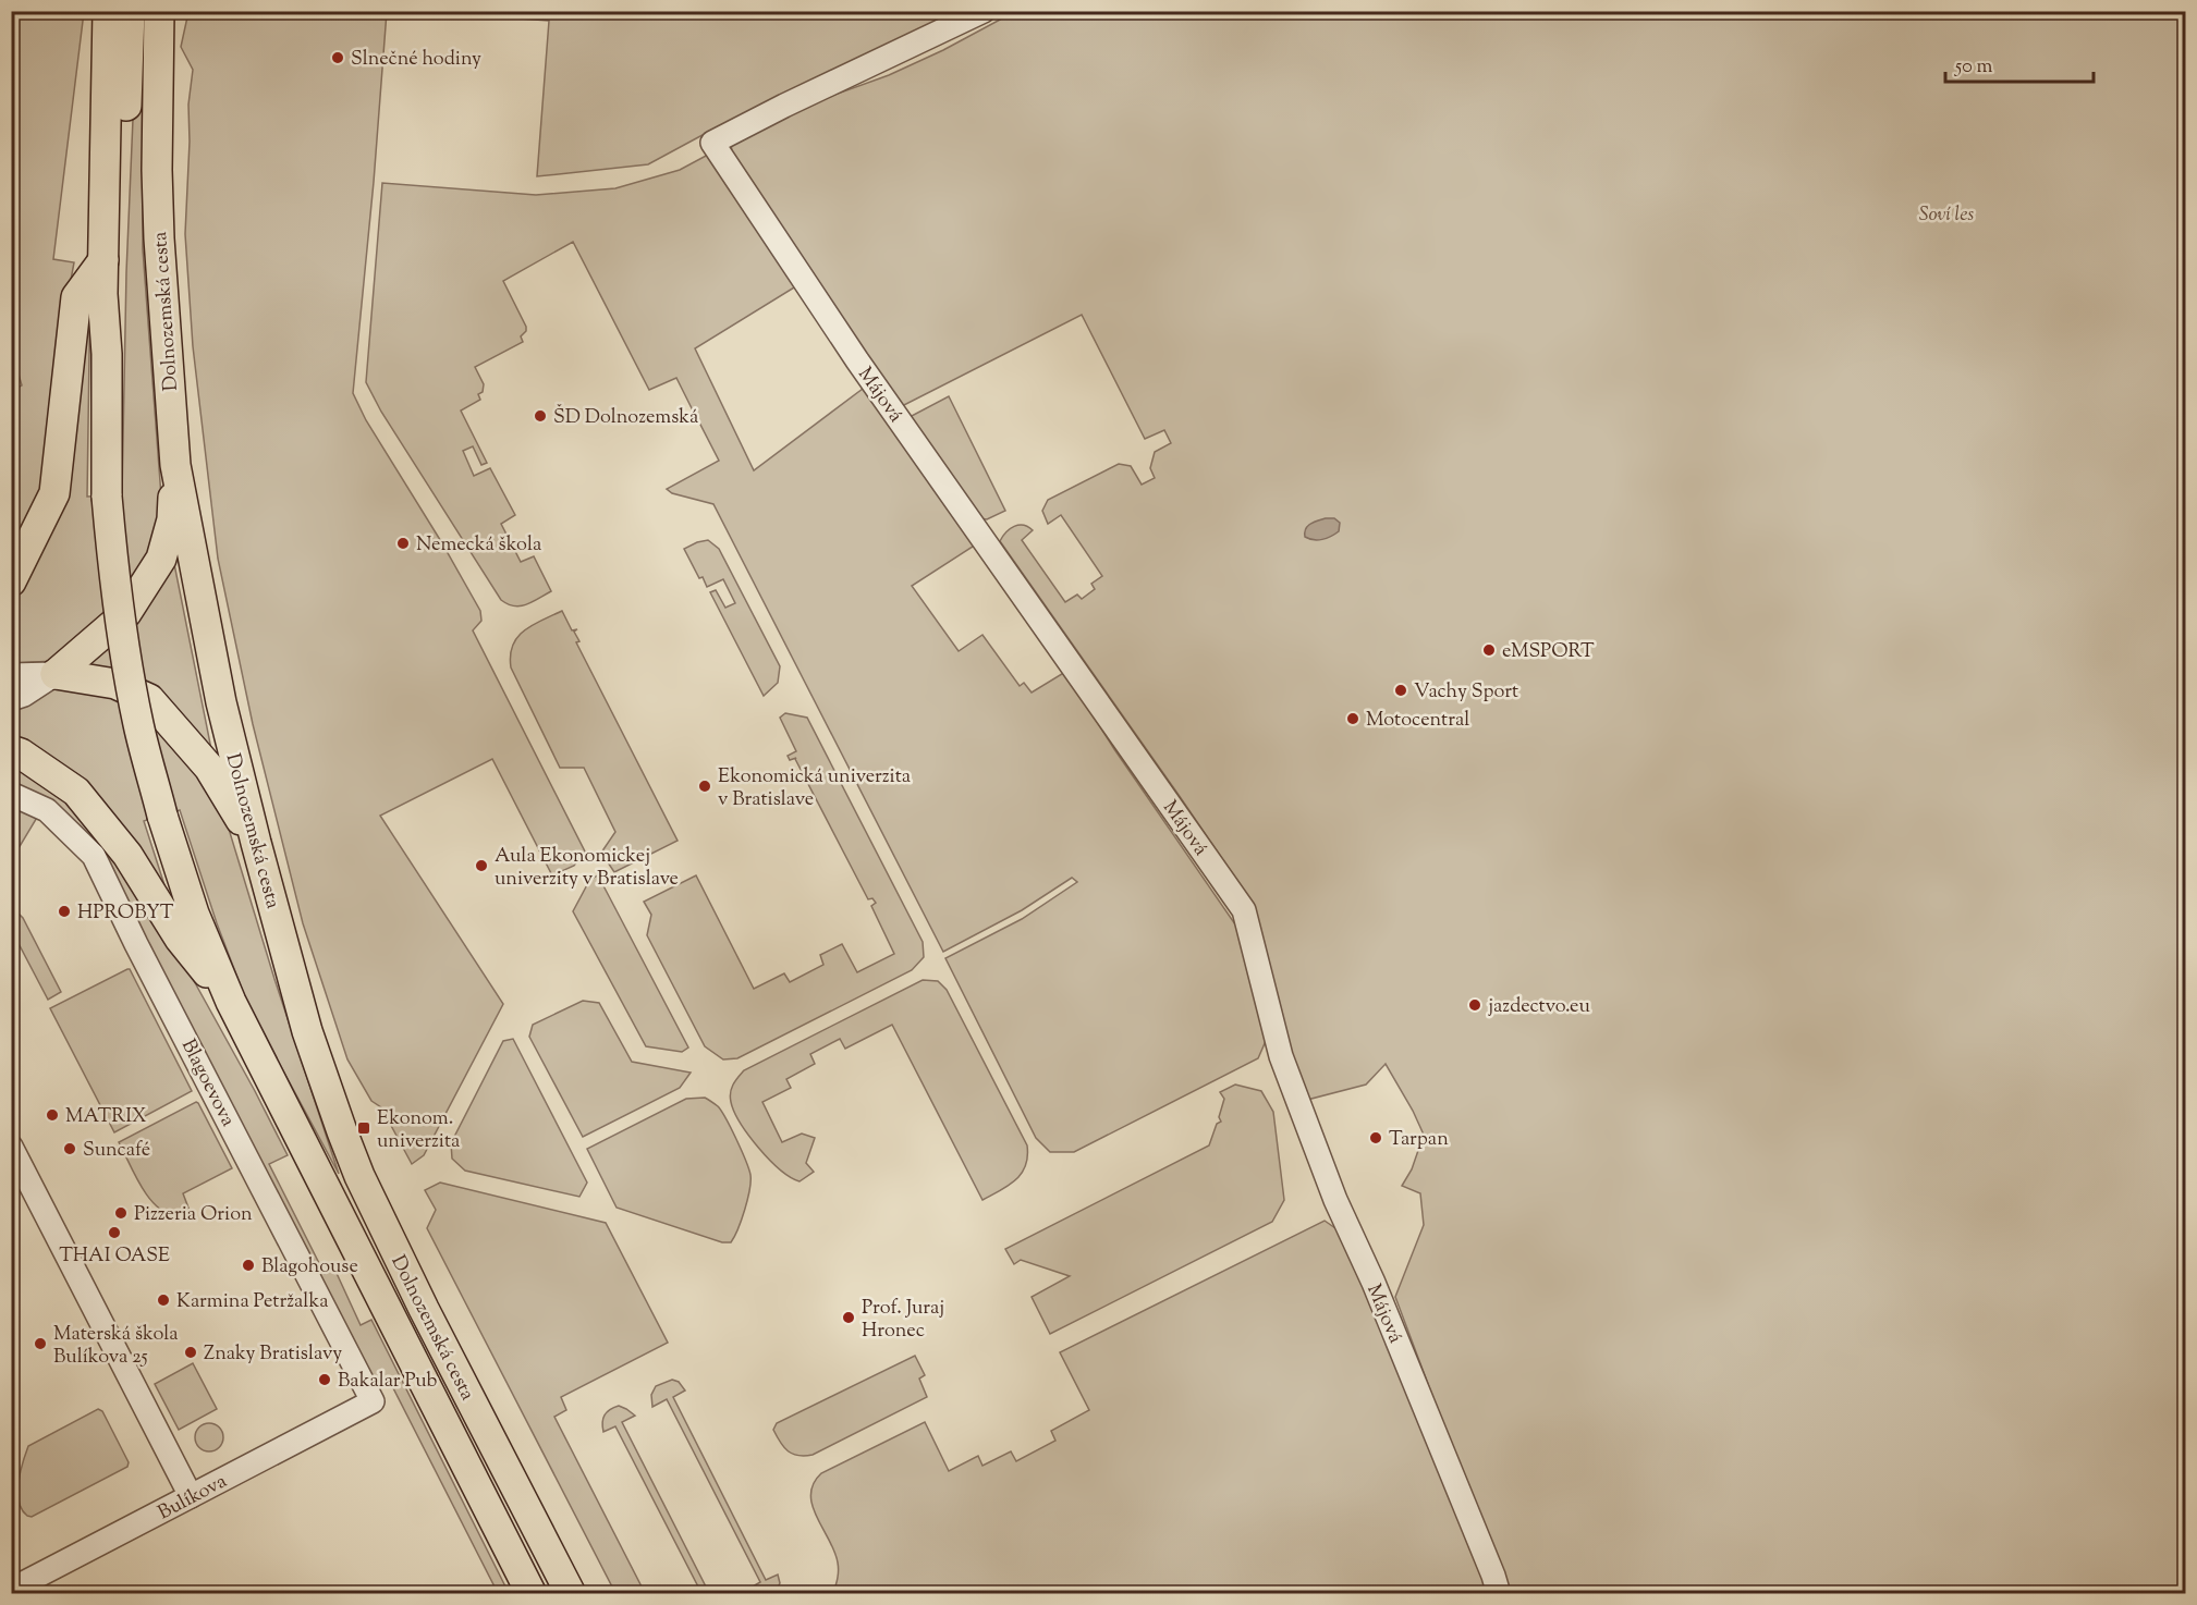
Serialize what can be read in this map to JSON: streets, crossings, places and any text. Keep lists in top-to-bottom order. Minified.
{"streets":{"main road":["Dolnozemská cesta"],"street":["Májová","Blagoevova","Bulíkova"]},"crossings":[["Blagoevova","Bulíkova"]],"parks":["Soví les"],"places":{"other":["Slnečné hodiny","ŠD Dolnozemská","Nemecká škola","eMSPORT","Vachy Sport","Motocentral","Ekonomická univerzita v Bratislave","Aula Ekonomickej univerzity v Bratislave","HPROBYT","jazdectvo.eu","MATRIX","Tarpan","Suncafé","Pizzeria Orion","THAI OASE","Blagohouse","Karmina Petržalka","Prof. Juraj Hronec","Materská škola Bulíkova 25","Znaky Bratislavy","Bakalar Pub"],"transit":["Ekonom. univerzita"]},"scale_bar":"50 m"}
